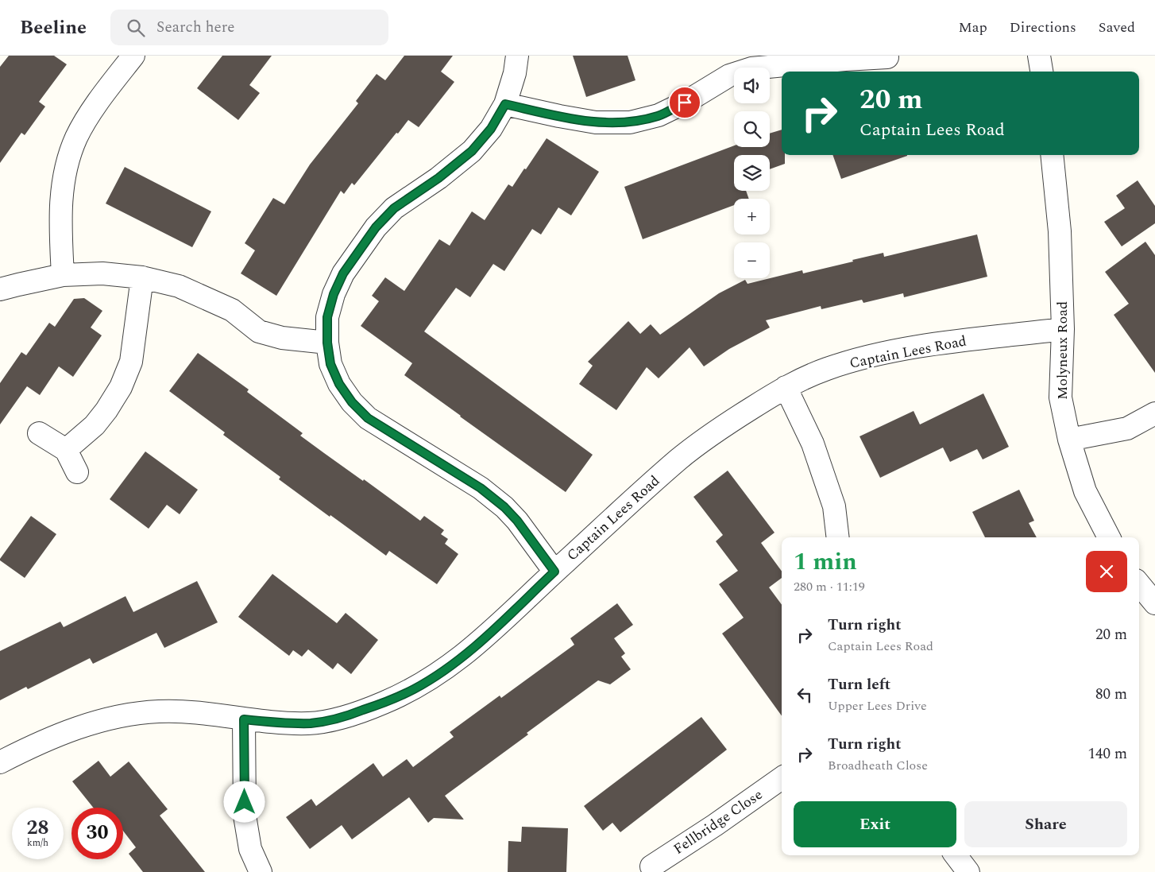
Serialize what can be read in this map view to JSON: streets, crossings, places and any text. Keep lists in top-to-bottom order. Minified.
{"streets":{"street":["Molyneux Road","Captain Lees Road","Fellbridge Close"]},"crossings":[["Molyneux Road","Captain Lees Road"]],"page":{"header":"Beeline","search":"Search here","nav":["Map","Directions","Saved"],"map_buttons":["+","−"],"turn":["20 m","Captain Lees Road"],"heading":["1 min","280 m · 11:19"],"list":[{"name":"Turn right","note":"Captain Lees Road","value":"20 m"},{"name":"Turn left","note":"Upper Lees Drive","value":"80 m"},{"name":"Turn right","note":"Broadheath Close","value":"140 m"}],"buttons":["Exit","Share"],"speed":"28 km/h","limit":"30"}}
